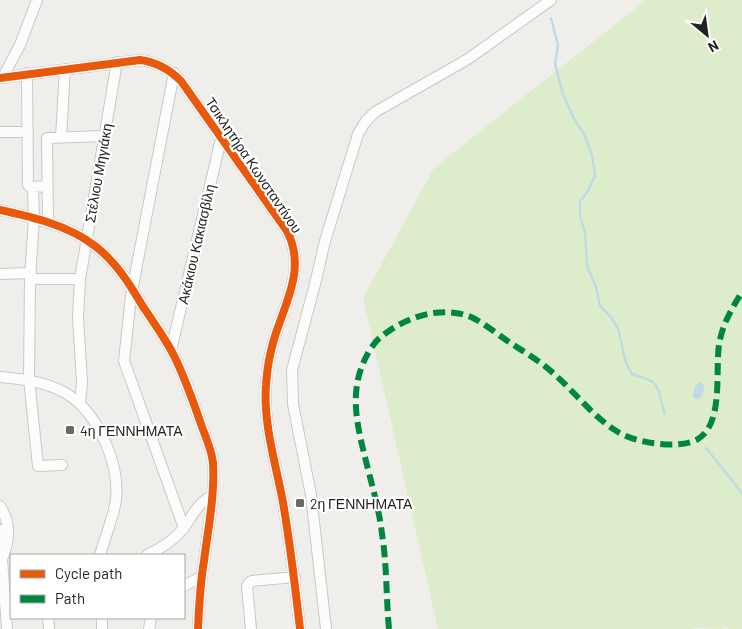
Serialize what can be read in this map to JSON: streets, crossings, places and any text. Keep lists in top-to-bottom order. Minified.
{"streets":{"street":["Τσικλητήρα Κωνσταντίνου","Στέλιου Μηγιάκη","Ακάκιου Κακιασβίλη"]},"crossings":[["Τσικλητήρα Κωνσταντίνου","Στέλιου Μηγιάκη"],["Τσικλητήρα Κωνσταντίνου","Ακάκιου Κακιασβίλη"]],"places":{"transit":["4η ΓΕΝΝΗΜΑΤΑ","2η ΓΕΝΝΗΜΑΤΑ"]},"legend":["Cycle path","Path"],"north":"bottom right"}
